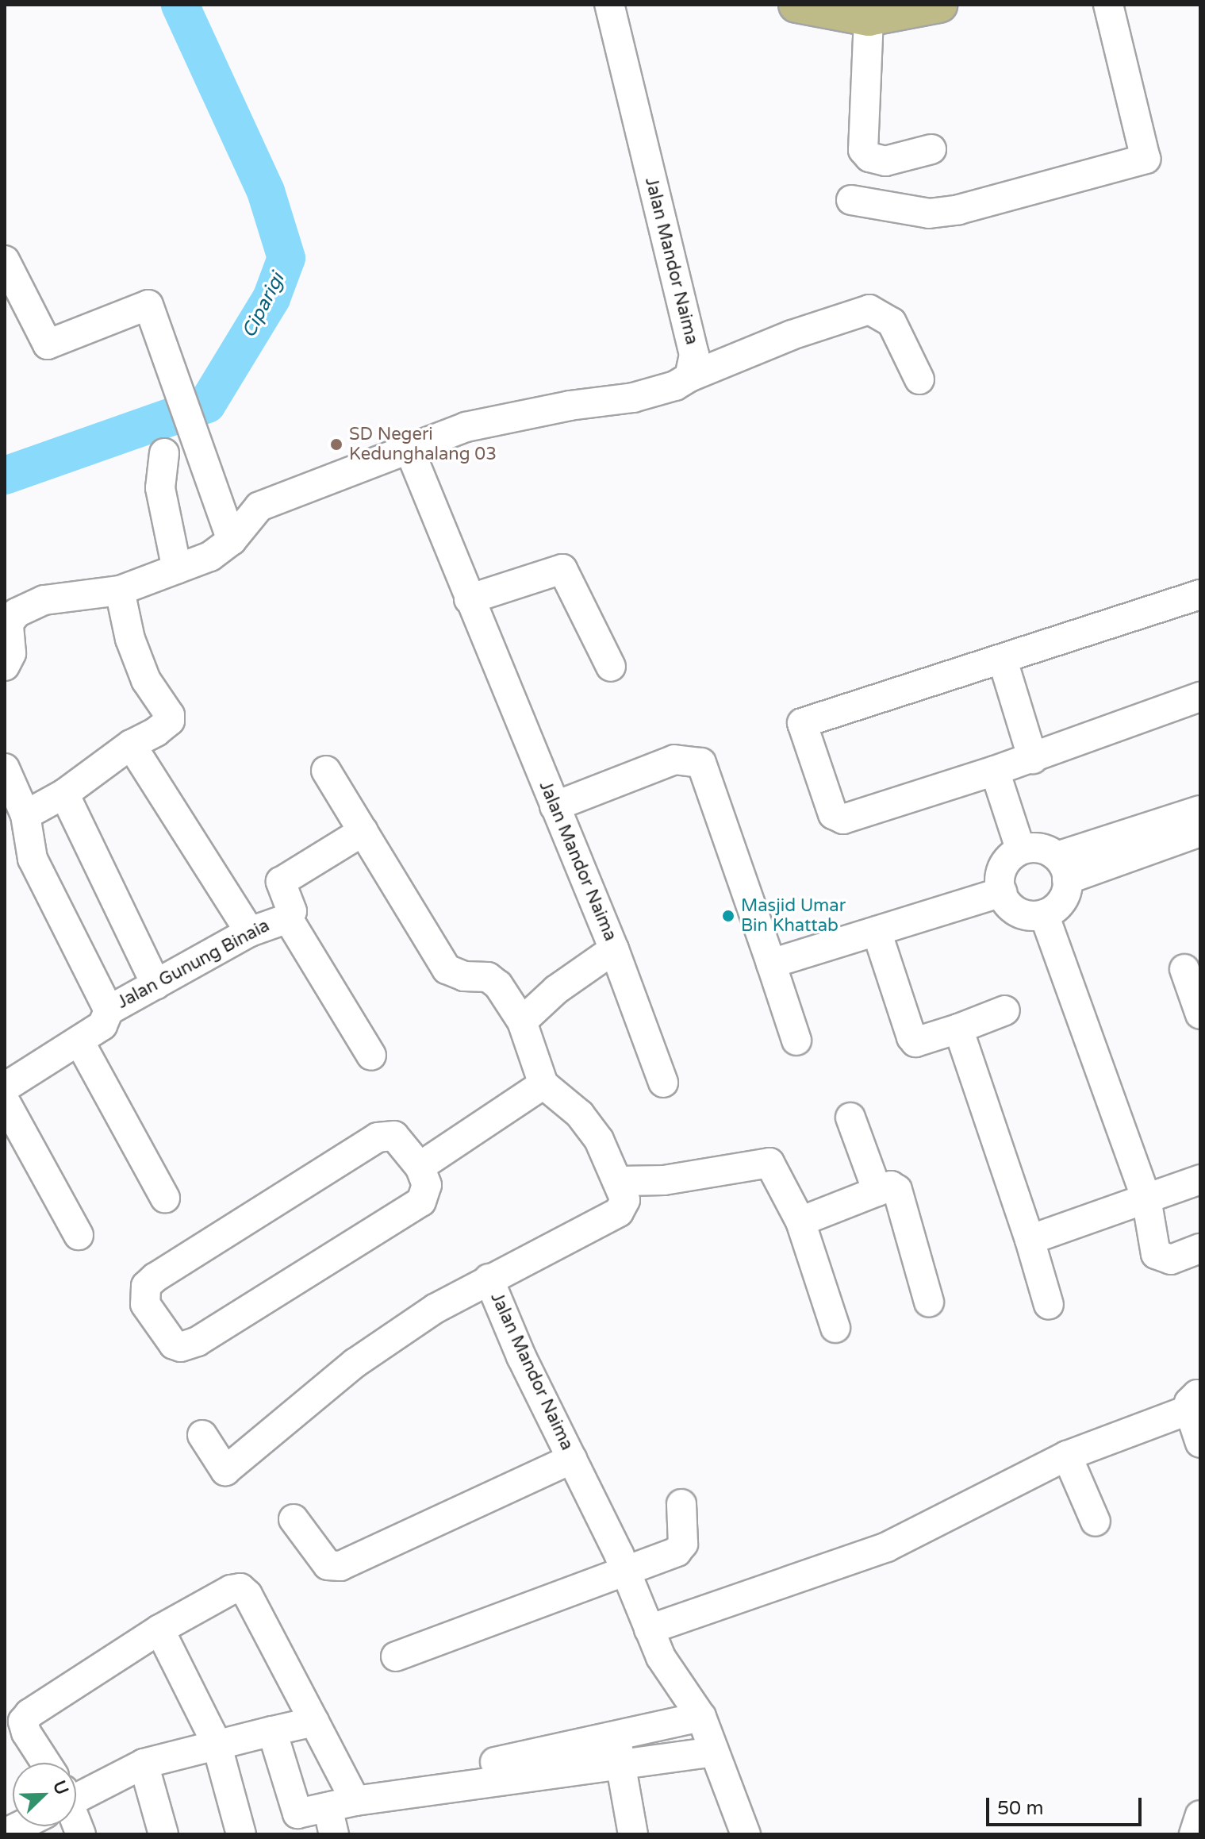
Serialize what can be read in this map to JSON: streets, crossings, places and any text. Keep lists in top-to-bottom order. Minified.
{"streets":{"street":["Jalan Mandor Naima","Jalan Gunung Binaia"]},"water":["Ciparigi"],"places":["SD Negeri Kedunghalang 03","Masjid Umar Bin Khattab"],"scale_bar":"50 m","north":"top right"}
